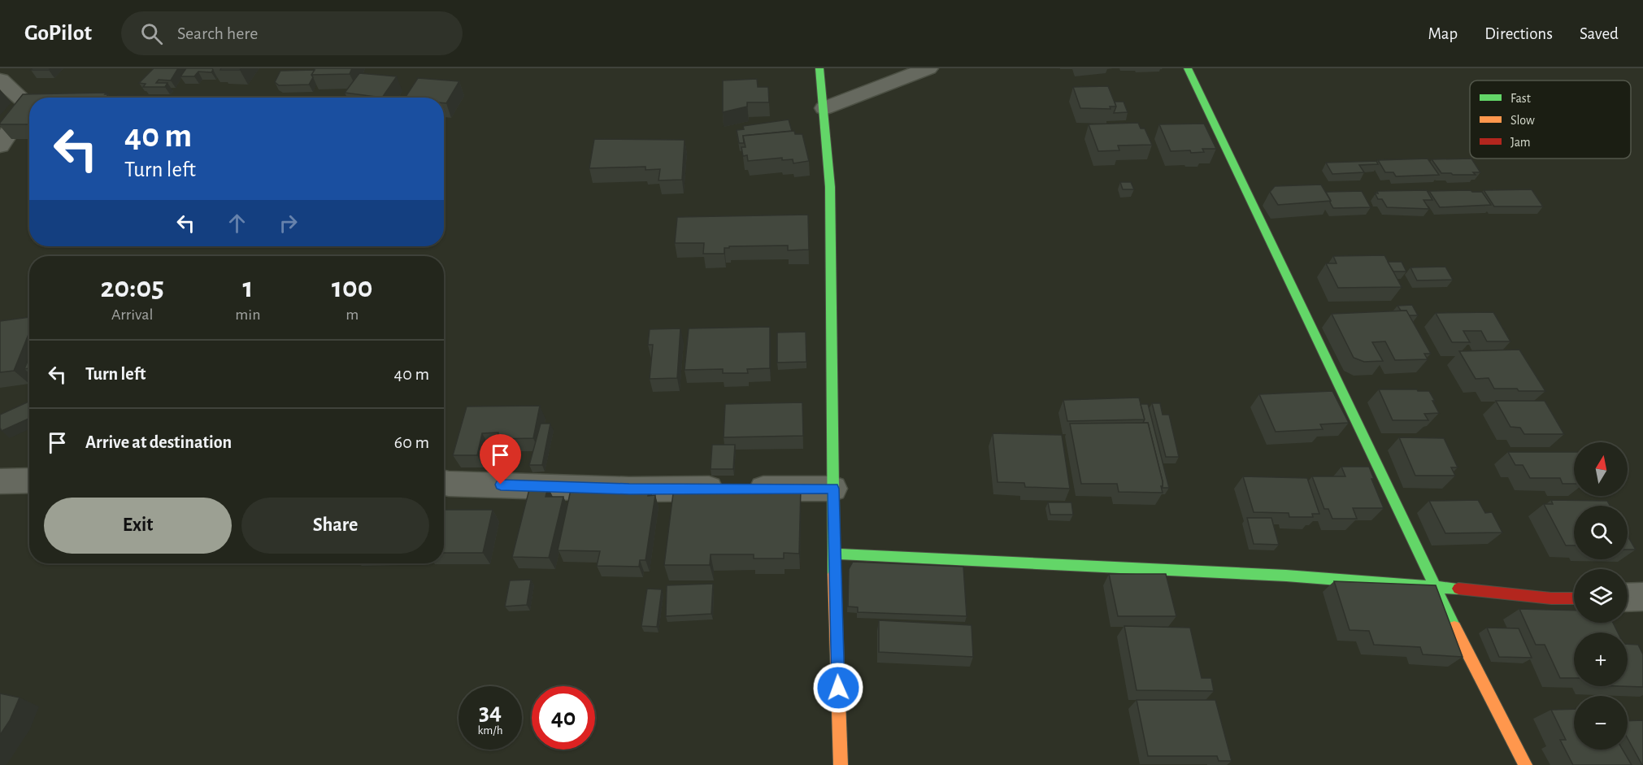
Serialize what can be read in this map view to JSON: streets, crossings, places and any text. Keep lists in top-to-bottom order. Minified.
{"legend":["Fast","Slow","Jam"],"north":"top","page":{"header":"GoPilot","search":"Search here","nav":["Map","Directions","Saved"],"turn":["40 m","Turn left"],"eta":["20:05","Arrival","1","min","100","m"],"list":[{"name":"Turn left","value":"40 m"},{"name":"Arrive at destination","value":"60 m"}],"map_buttons":["+","−"],"buttons":["Exit","Share"],"speed":"34 km/h","limit":"40"}}
